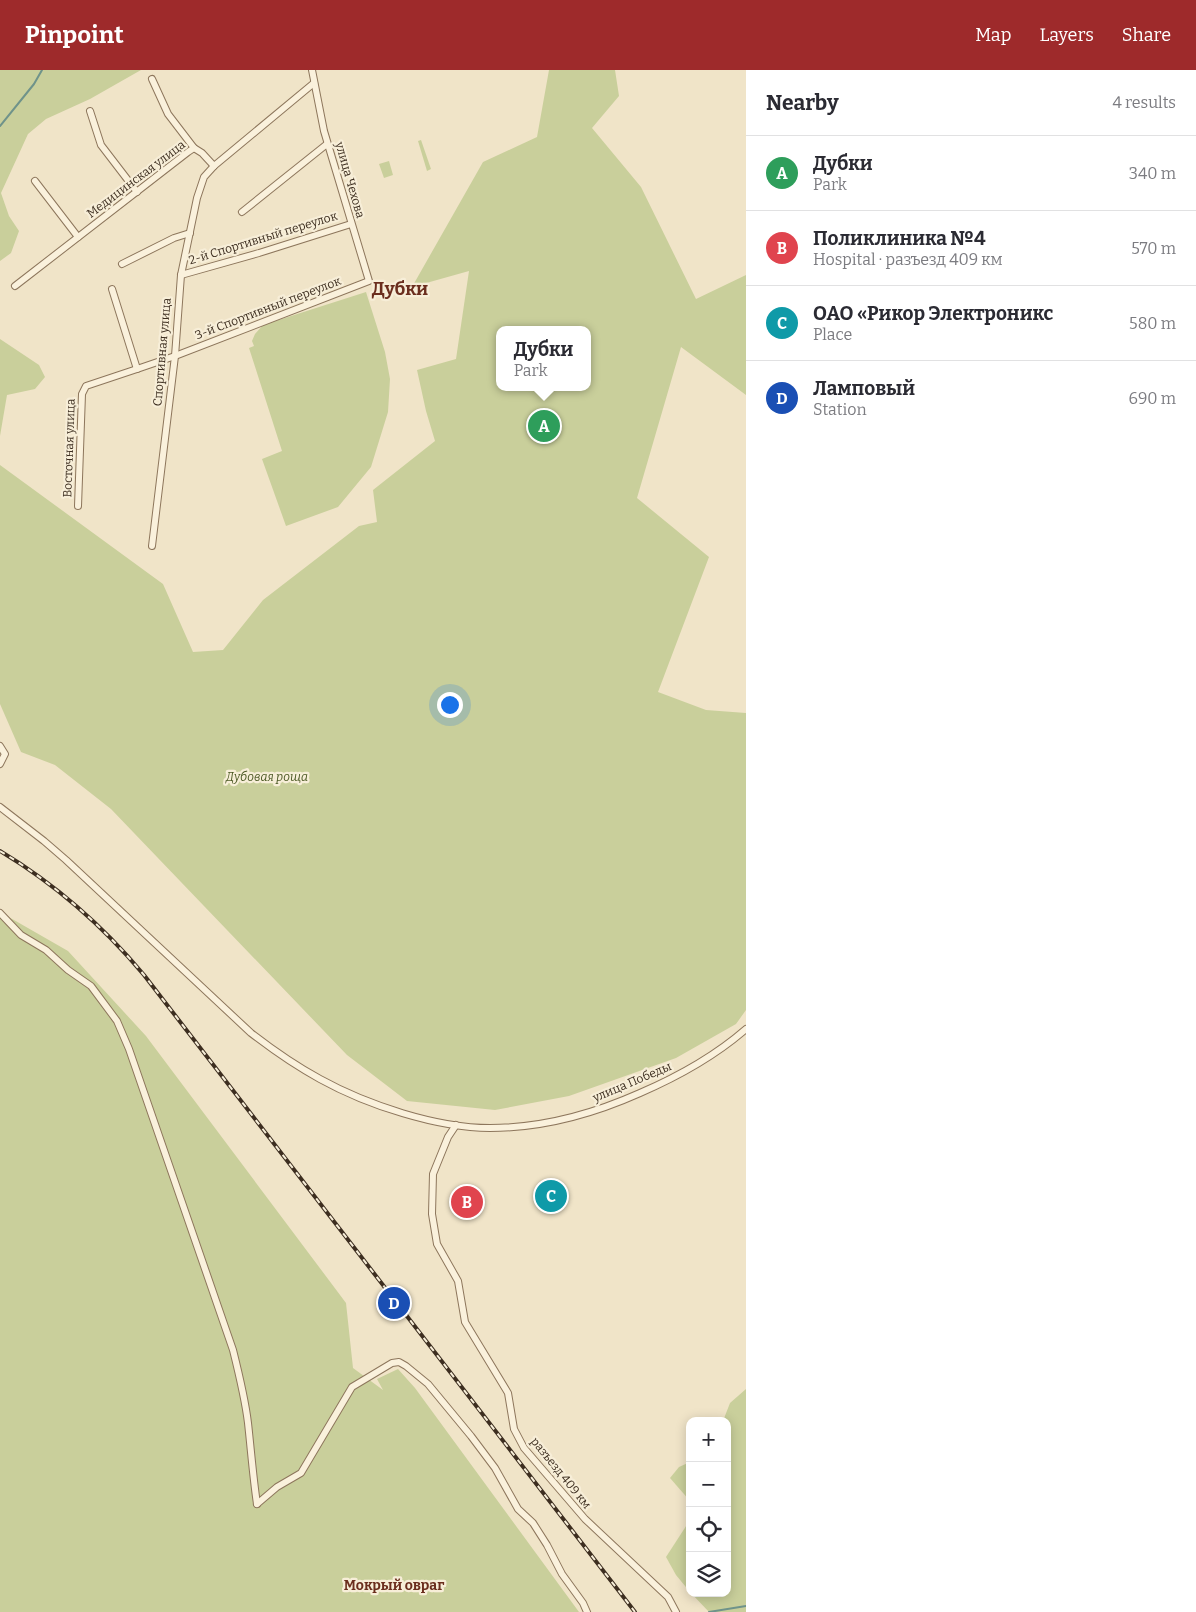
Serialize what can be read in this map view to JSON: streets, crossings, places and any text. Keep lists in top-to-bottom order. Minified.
{"streets":{"street":["Медицинская улица","улица Чехова","2-й Спортивный переулок","3-й Спортивный переулок","Спортивная улица","Восточная улица","улица Победы","разъезд 409 км"]},"crossings":[["Медицинская улица","Спортивная улица"],["улица Чехова","2-й Спортивный переулок"],["улица Чехова","3-й Спортивный переулок"],["2-й Спортивный переулок","Спортивная улица"],["3-й Спортивный переулок","Спортивная улица"],["3-й Спортивный переулок","Восточная улица"],["Спортивная улица","Восточная улица"],["улица Победы","разъезд 409 км"]],"districts":["Дубки","Мокрый овраг"],"parks":["Дубовая роща"],"page":{"header":"Pinpoint","nav":["Map","Layers","Share"],"heading":["Nearby","4 results"],"list":[{"mark":"A","name":"Дубки","note":"Park","value":"340 m"},{"mark":"B","name":"Поликлиника №4","note":"Hospital · разъезд 409 км","value":"570 m"},{"mark":"C","name":"ОАО «Рикор Электроникс","note":"Place","value":"580 m"},{"mark":"D","name":"Ламповый","note":"Station","value":"690 m"}],"popup":["Дубки","Park"],"pins":["A","C","B","D"],"map_buttons":["+","−"]}}
